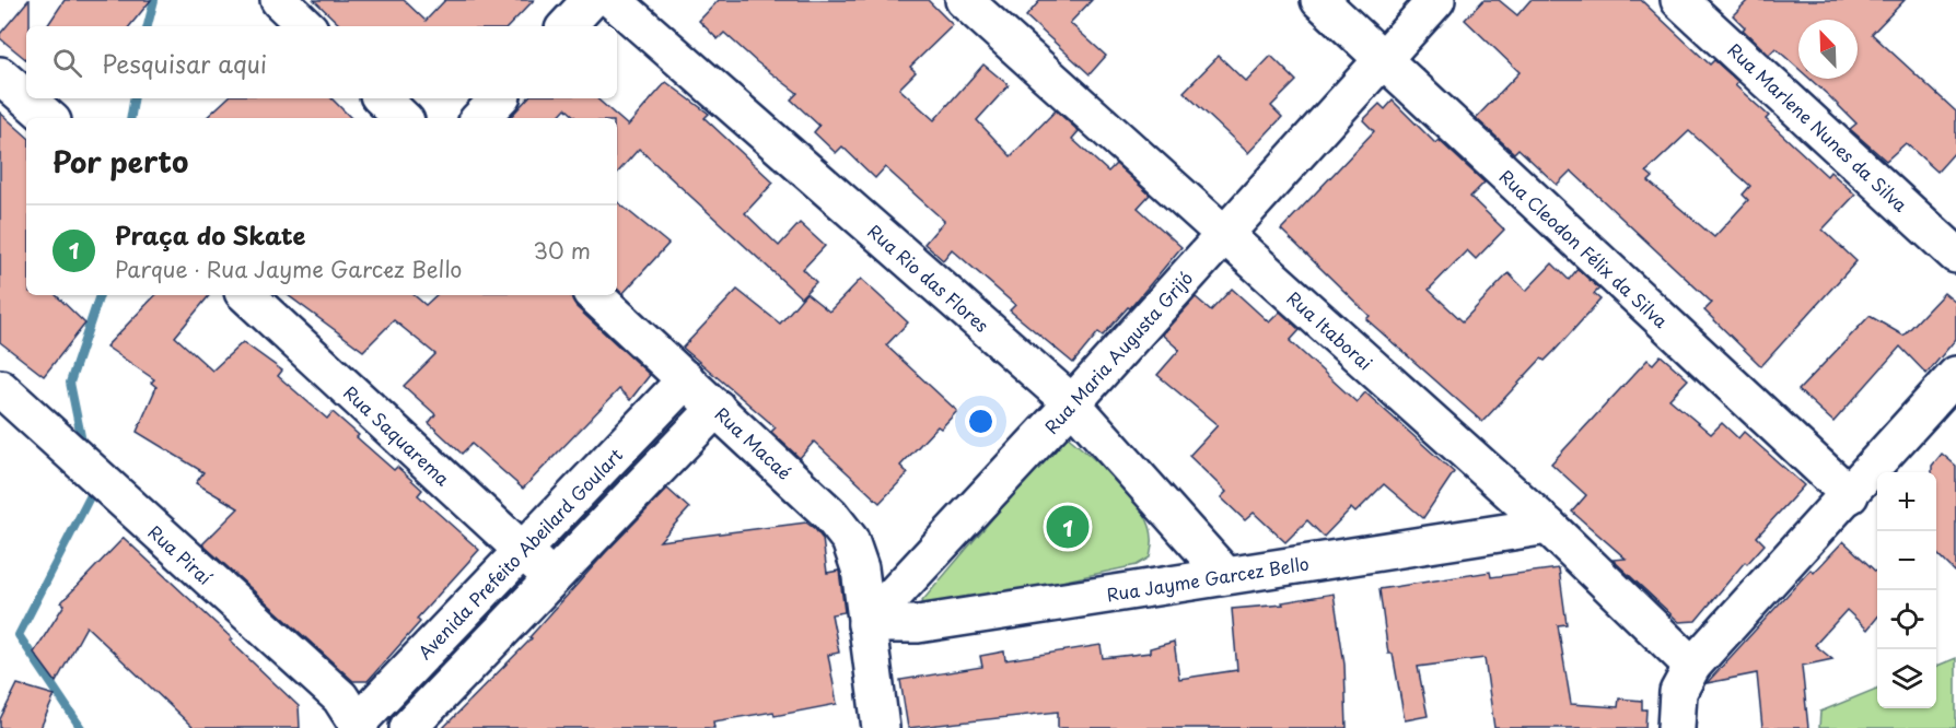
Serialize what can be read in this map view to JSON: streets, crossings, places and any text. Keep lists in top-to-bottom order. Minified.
{"streets":{"street":["Rua Marlene Nunes da Silva","Rua Cleodon Félix da Silva","Rua Rio das Flores","Rua Itaborai","Rua Maria Augusta Grijó","Rua Saquarema","Rua Macaé","Avenida Prefeito Abeilard Goulart","Rua Piraí","Rua Jayme Garcez Bello"]},"crossings":[["Rua Cleodon Félix da Silva","Rua Maria Augusta Grijó"],["Rua Rio das Flores","Rua Maria Augusta Grijó"],["Rua Rio das Flores","Rua Jayme Garcez Bello"],["Rua Itaborai","Rua Maria Augusta Grijó"],["Rua Itaborai","Rua Jayme Garcez Bello"],["Rua Maria Augusta Grijó","Rua Macaé"],["Rua Maria Augusta Grijó","Rua Jayme Garcez Bello"],["Rua Saquarema","Avenida Prefeito Abeilard Goulart"],["Rua Macaé","Avenida Prefeito Abeilard Goulart"],["Rua Macaé","Rua Jayme Garcez Bello"],["Avenida Prefeito Abeilard Goulart","Rua Piraí"]],"north":"top left","page":{"search":"Pesquisar aqui","heading":"Por perto","list":[{"mark":"1","name":"Praça do Skate","note":"Parque · Rua Jayme Garcez Bello","value":"30 m"}],"map_buttons":["+","−"],"pins":"1"}}
